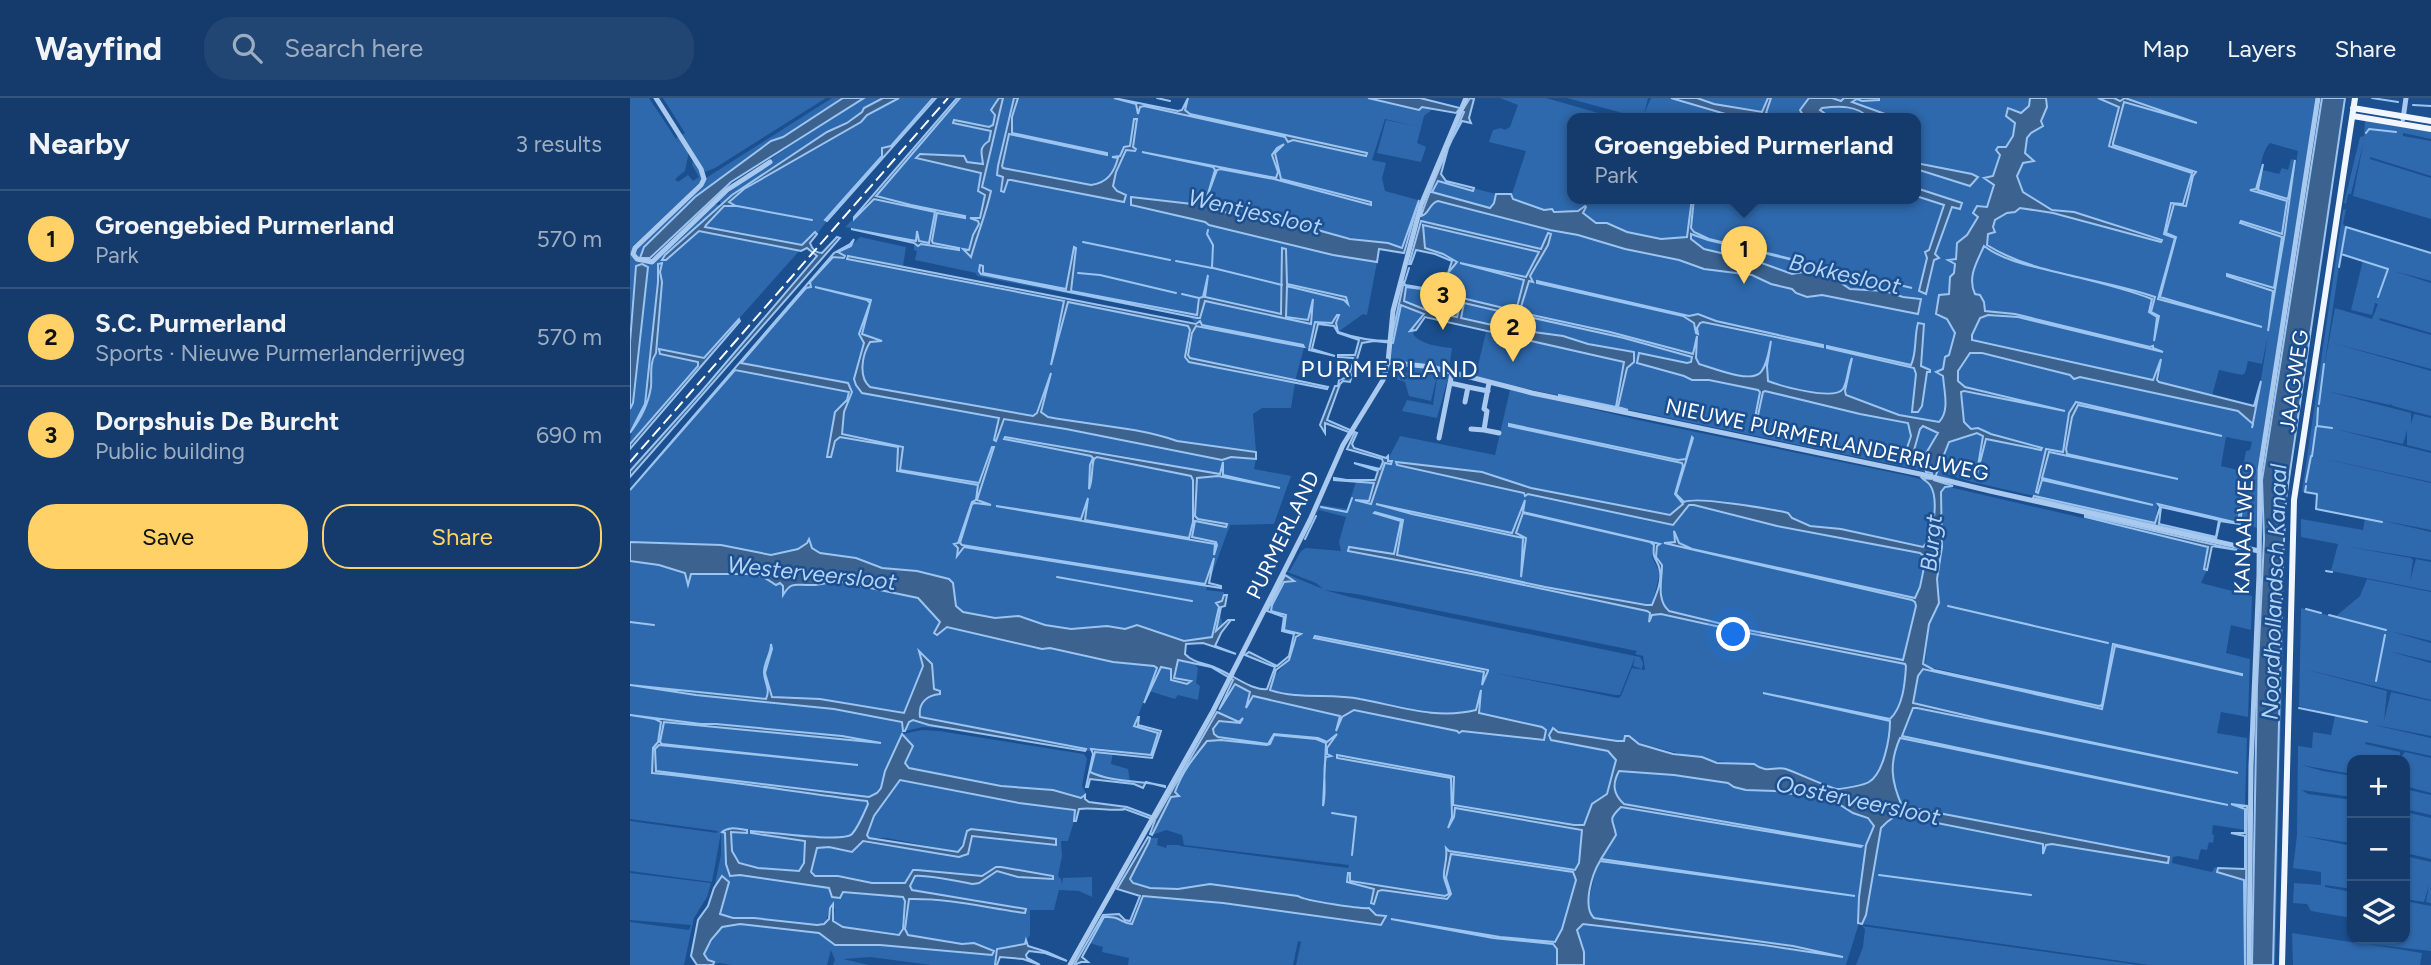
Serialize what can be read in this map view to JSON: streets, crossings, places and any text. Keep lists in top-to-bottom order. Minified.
{"streets":{"main road":["JAAGWEG"],"street":["NIEUWE PURMERLANDERRIJWEG","KANAALWEG","PURMERLAND"]},"crossings":[["NIEUWE PURMERLANDERRIJWEG","KANAALWEG"],["NIEUWE PURMERLANDERRIJWEG","PURMERLAND"]],"districts":["PURMERLAND"],"water":["Wentjessloot","Bokkesloot","Burgt","Westerveersloot","Noordhollandsch Kanaal","Oosterveersloot"],"page":{"header":"Wayfind","search":"Search here","nav":["Map","Layers","Share"],"heading":["Nearby","3 results"],"popup":["Groengebied Purmerland","Park"],"list":[{"mark":"1","name":"Groengebied Purmerland","note":"Park","value":"570 m"},{"mark":"2","name":"S.C. Purmerland","note":"Sports · Nieuwe Purmerlanderrijweg","value":"570 m"},{"mark":"3","name":"Dorpshuis De Burcht","note":"Public building","value":"690 m"}],"pins":["1","3","2"],"buttons":["Save","Share"],"map_buttons":["+","−"]}}
